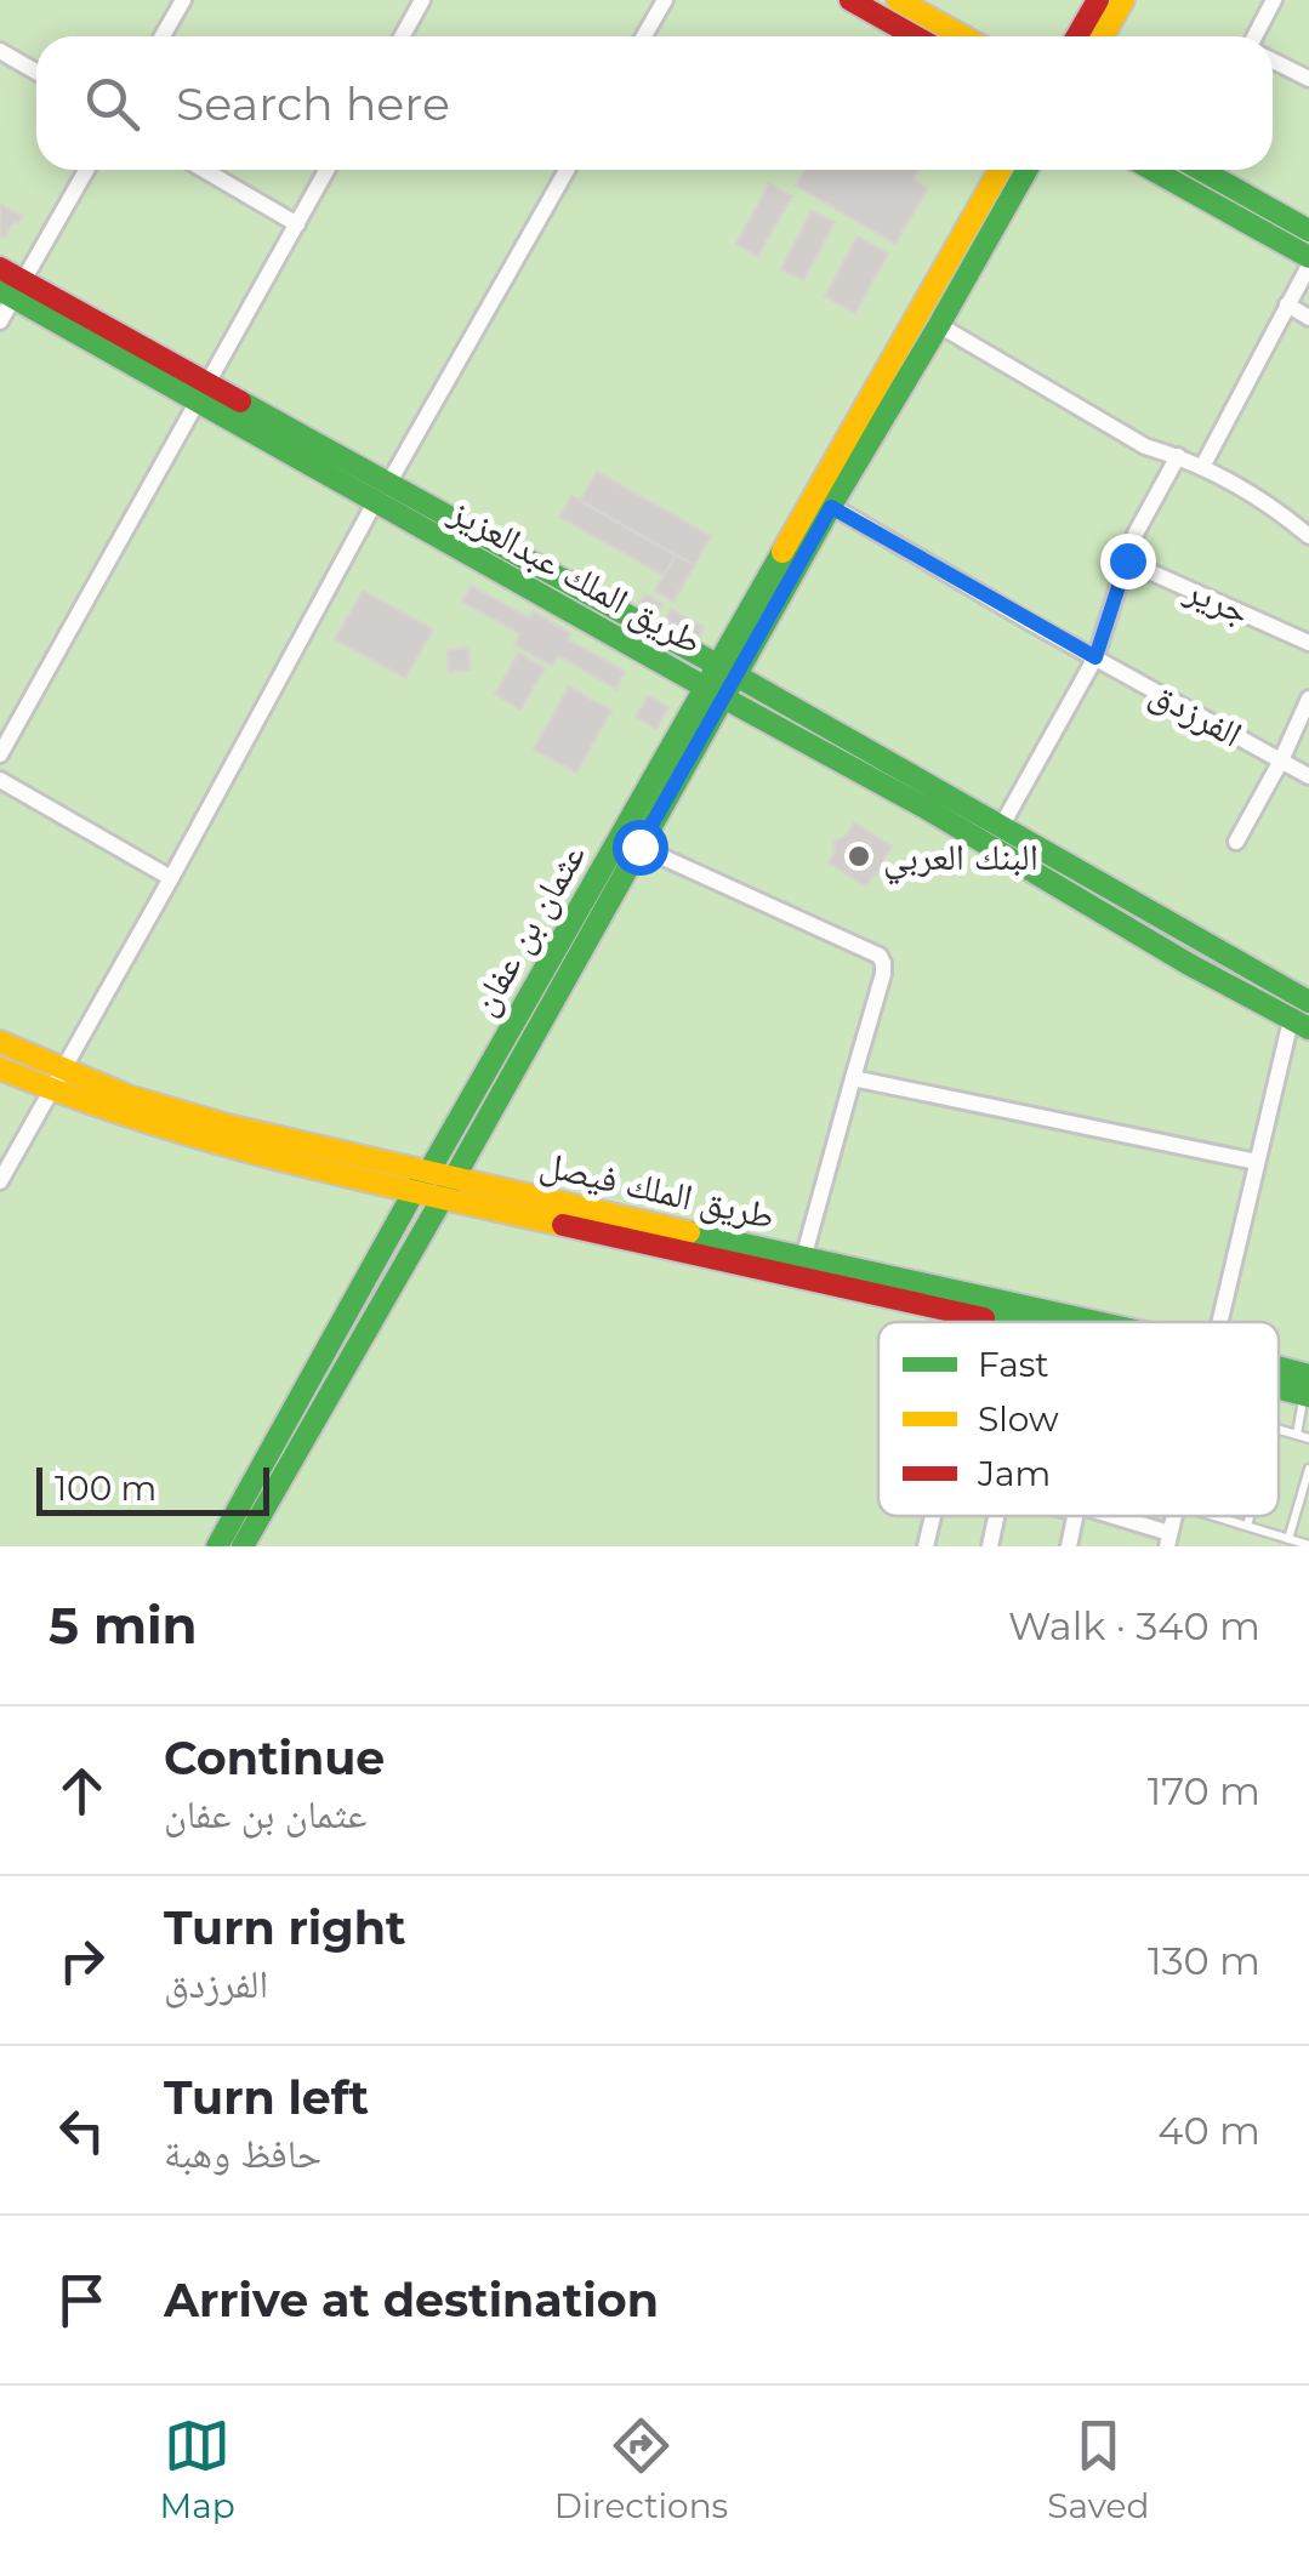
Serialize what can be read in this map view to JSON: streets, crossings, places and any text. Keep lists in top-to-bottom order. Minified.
{"streets":{"street":["طريق الملك عبدالعزيز","جرير","الفرزدق","عثمان بن عفان","طريق الملك فيصل"]},"crossings":[["طريق الملك عبدالعزيز","عثمان بن عفان"],["الفرزدق","عثمان بن عفان"],["عثمان بن عفان","طريق الملك فيصل"]],"places":["البنك العربي"],"legend":["Fast","Slow","Jam"],"scale_bar":"100 m","page":{"search":"Search here","scale":"100 m","heading":["5 min","Walk · 340 m"],"list":[["Continue","عثمان بن عفان","170 m"],["Turn right","الفرزدق","130 m"],["Turn left","حافظ وهبة","40 m"],"Arrive at destination"],"nav":["Map","Directions","Saved"]}}
